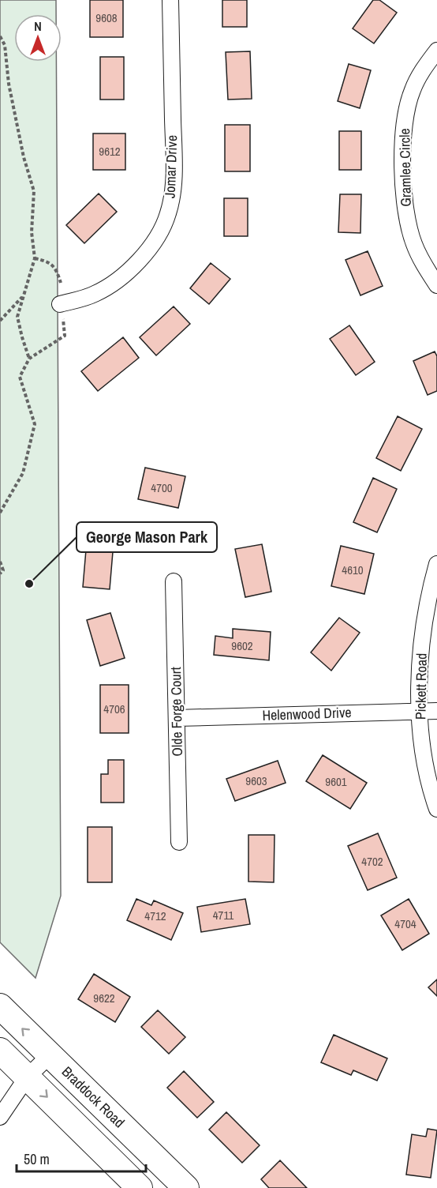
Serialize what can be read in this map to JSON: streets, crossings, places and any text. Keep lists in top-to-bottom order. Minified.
{"streets":{"main road":["Braddock Road"],"street":["Jomar Drive","Gramlee Circle","Pickett Road","Olde Forge Court","Helenwood Drive"]},"crossings":[["Pickett Road","Helenwood Drive"],["Olde Forge Court","Helenwood Drive"]],"places":["George Mason Park"],"house_numbers":["9608","9612","4700","4610","9602","4706","9603","9601","4702","4711","4712","4704","9622"],"scale_bar":"50 m","north":"top"}
